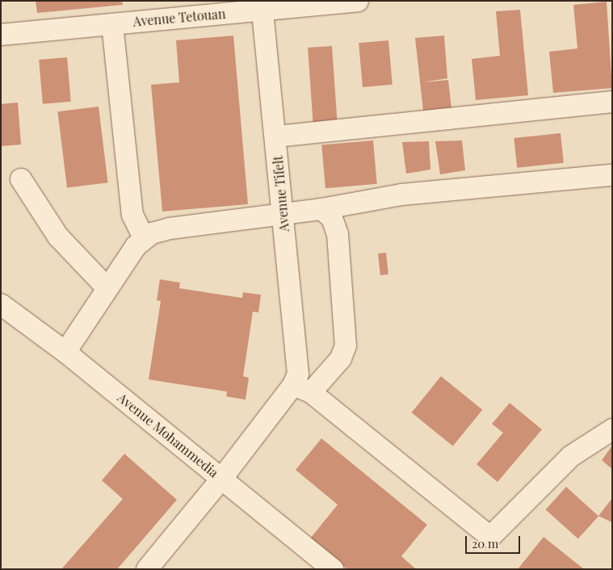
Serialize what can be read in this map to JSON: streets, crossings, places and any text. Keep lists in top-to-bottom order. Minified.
{"streets":{"street":["Avenue Tetouan","Avenue Tifelt","Avenue Mohammedia"]},"crossings":[["Avenue Tetouan","Avenue Tifelt"]],"scale_bar":"20 m"}
